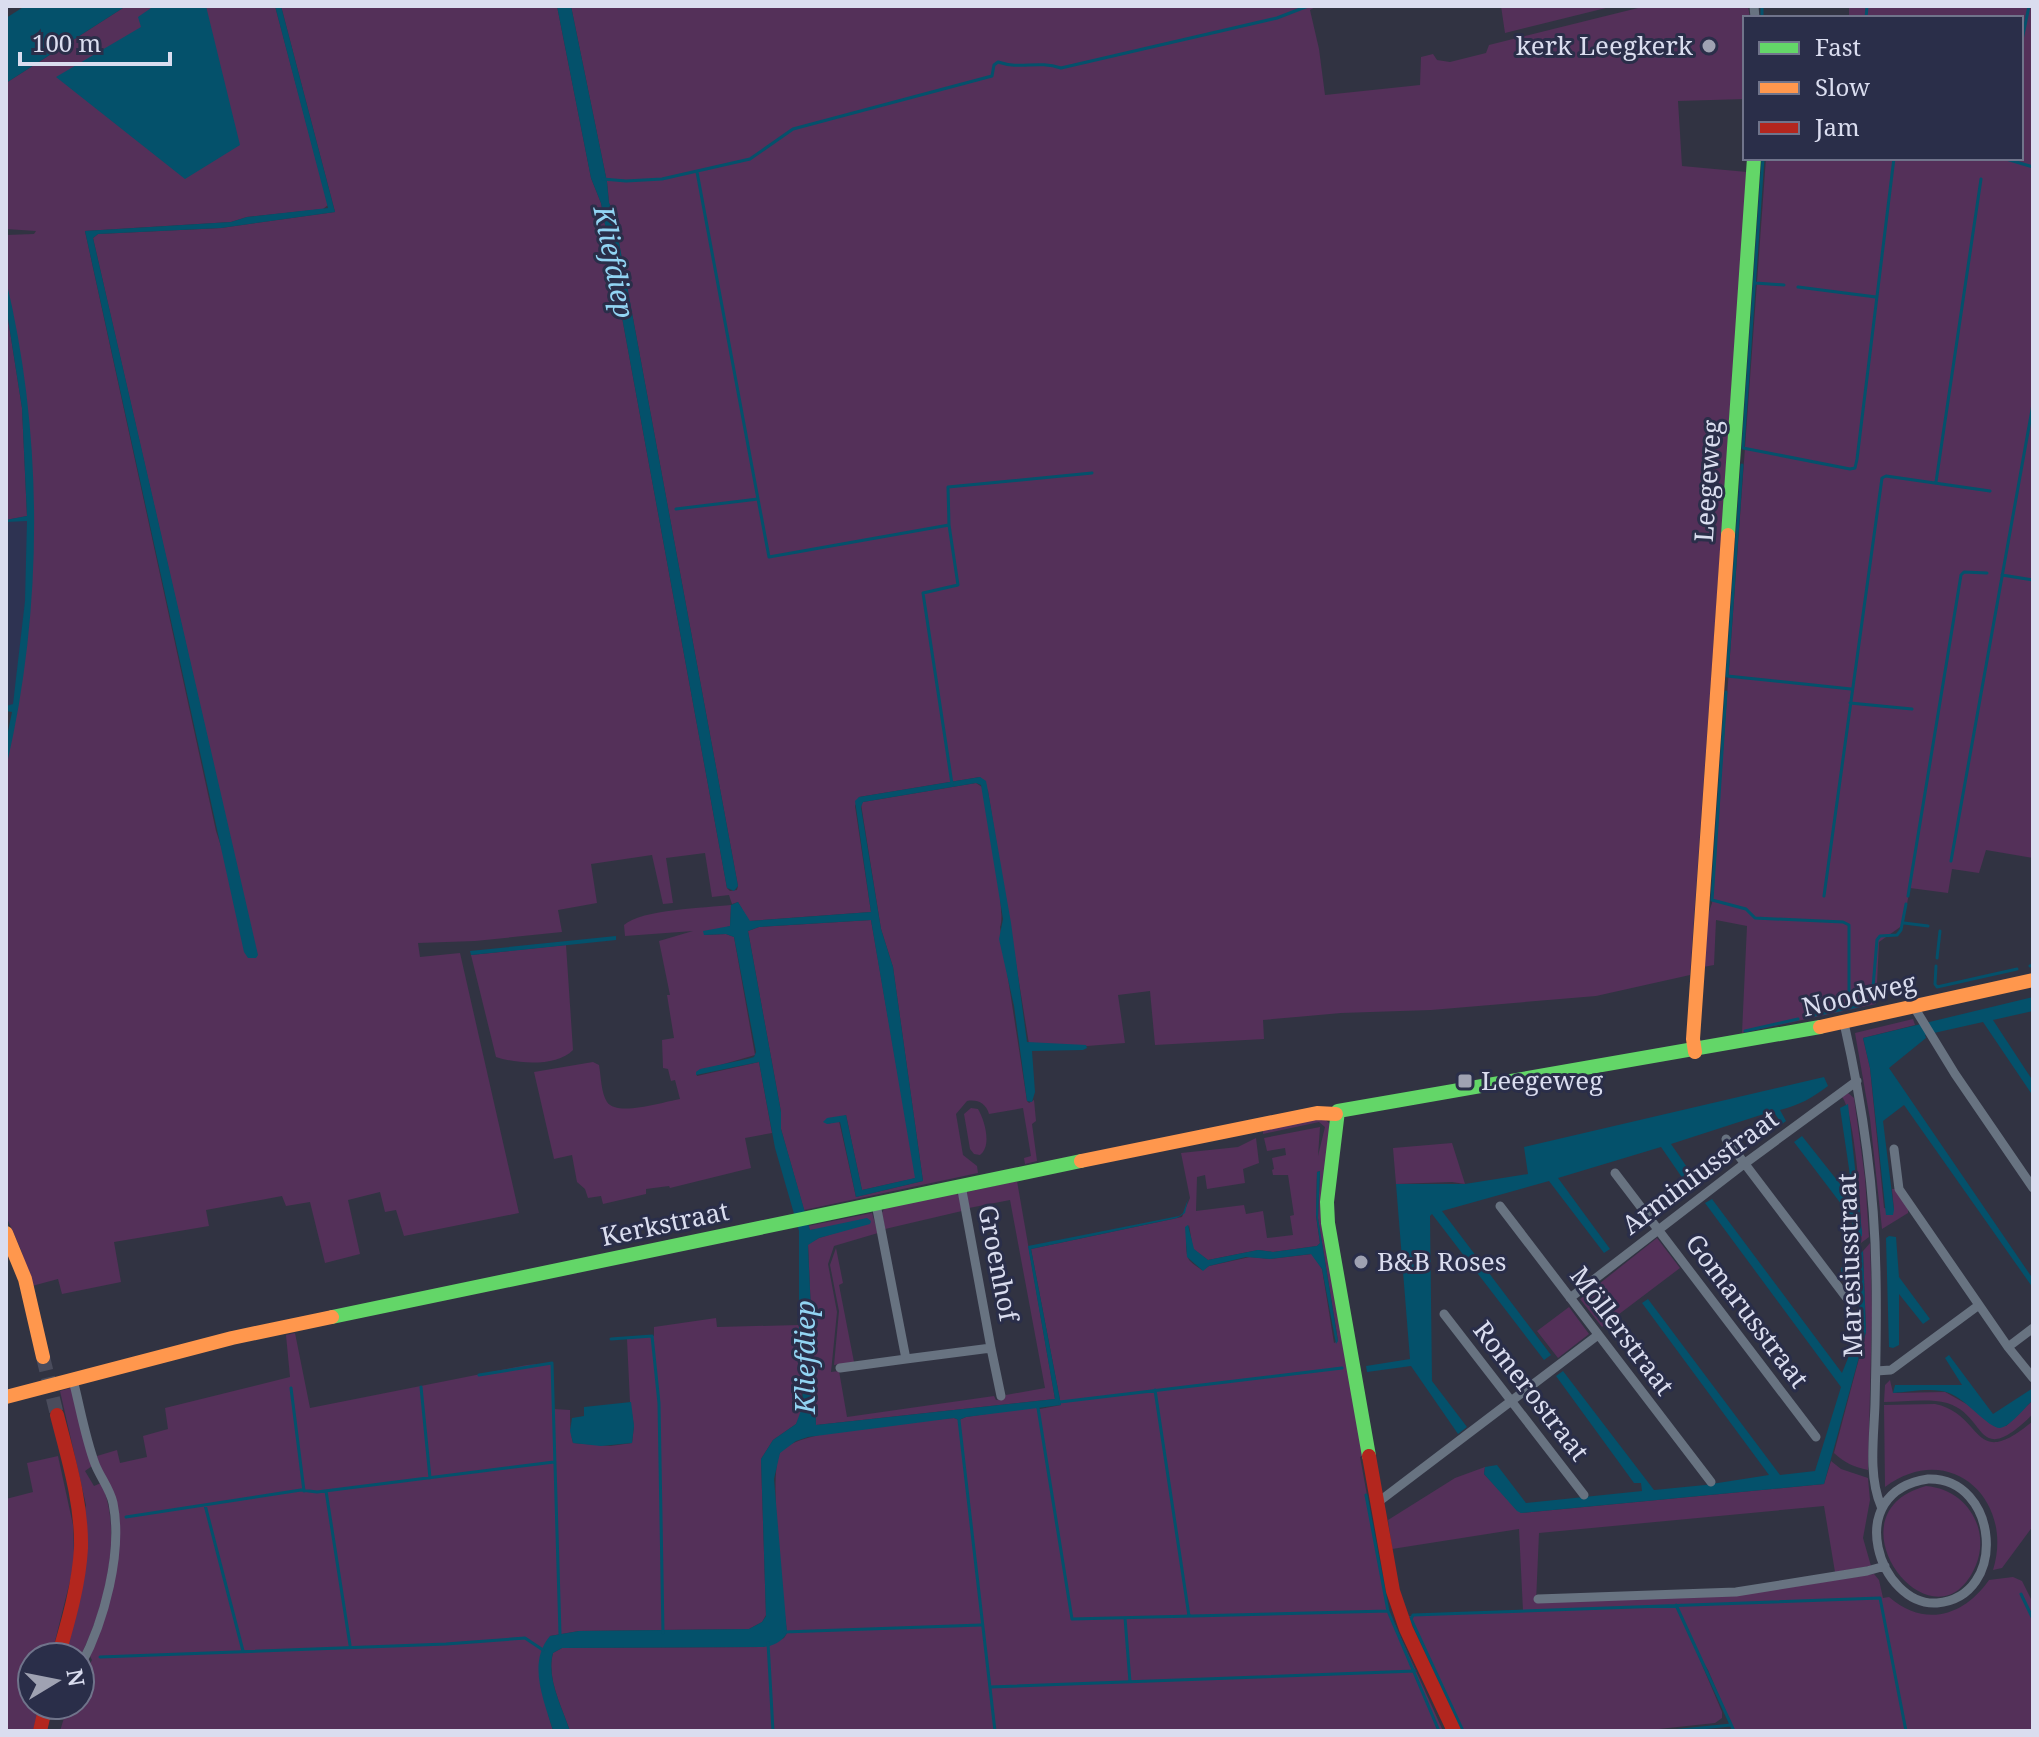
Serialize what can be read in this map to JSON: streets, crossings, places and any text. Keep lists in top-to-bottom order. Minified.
{"streets":{"street":["Leegeweg","Noodweg","Arminiusstraat","Kerkstraat","Groenhof","Maresiusstraat","Gomarusstraat","Möllerstraat","Romerostraat"]},"crossings":[["Leegeweg","Noodweg"],["Noodweg","Maresiusstraat"],["Arminiusstraat","Maresiusstraat"],["Arminiusstraat","Gomarusstraat"],["Arminiusstraat","Möllerstraat"],["Kerkstraat","Groenhof"]],"water":["Kliefdiep"],"places":{"other":["kerk Leegkerk","B&B Roses"],"transit":["Leegeweg"]},"legend":["Fast","Slow","Jam"],"scale_bar":"100 m","north":"right"}
